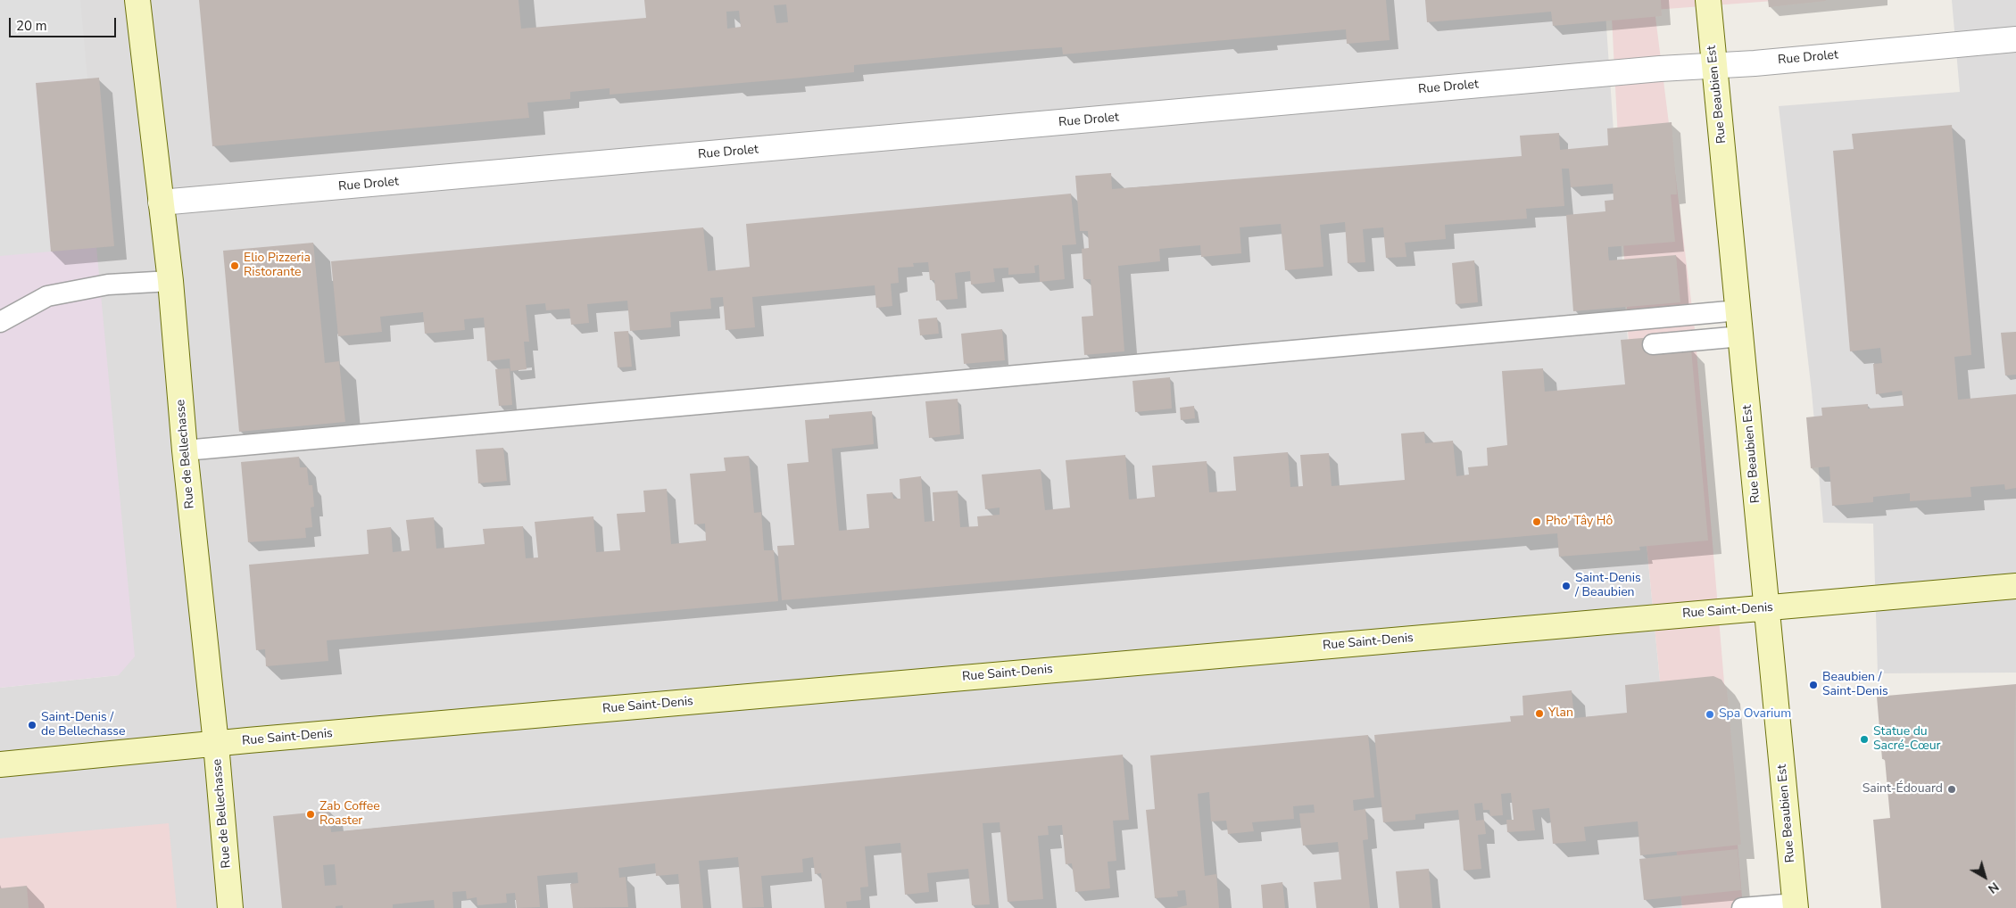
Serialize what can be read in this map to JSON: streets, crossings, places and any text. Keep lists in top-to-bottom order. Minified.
{"streets":{"main road":["Rue Beaubien Est","Rue de Bellechasse","Rue Saint-Denis"],"street":["Rue Drolet"]},"crossings":[["Rue Drolet","Rue Beaubien Est"],["Rue Drolet","Rue de Bellechasse"],["Rue Beaubien Est","Rue Saint-Denis"],["Rue de Bellechasse","Rue Saint-Denis"]],"places":["Elio Pizzeria Ristorante","Pho' Tây Hô","Saint-Denis / Beaubien","Beaubien / Saint-Denis","Ylan","Spa Ovarium","Saint-Denis / de Bellechasse","Statue du Sacré-Cœur","Saint-Édouard","Zab Coffee Roaster"],"scale_bar":"20 m","north":"bottom right"}
